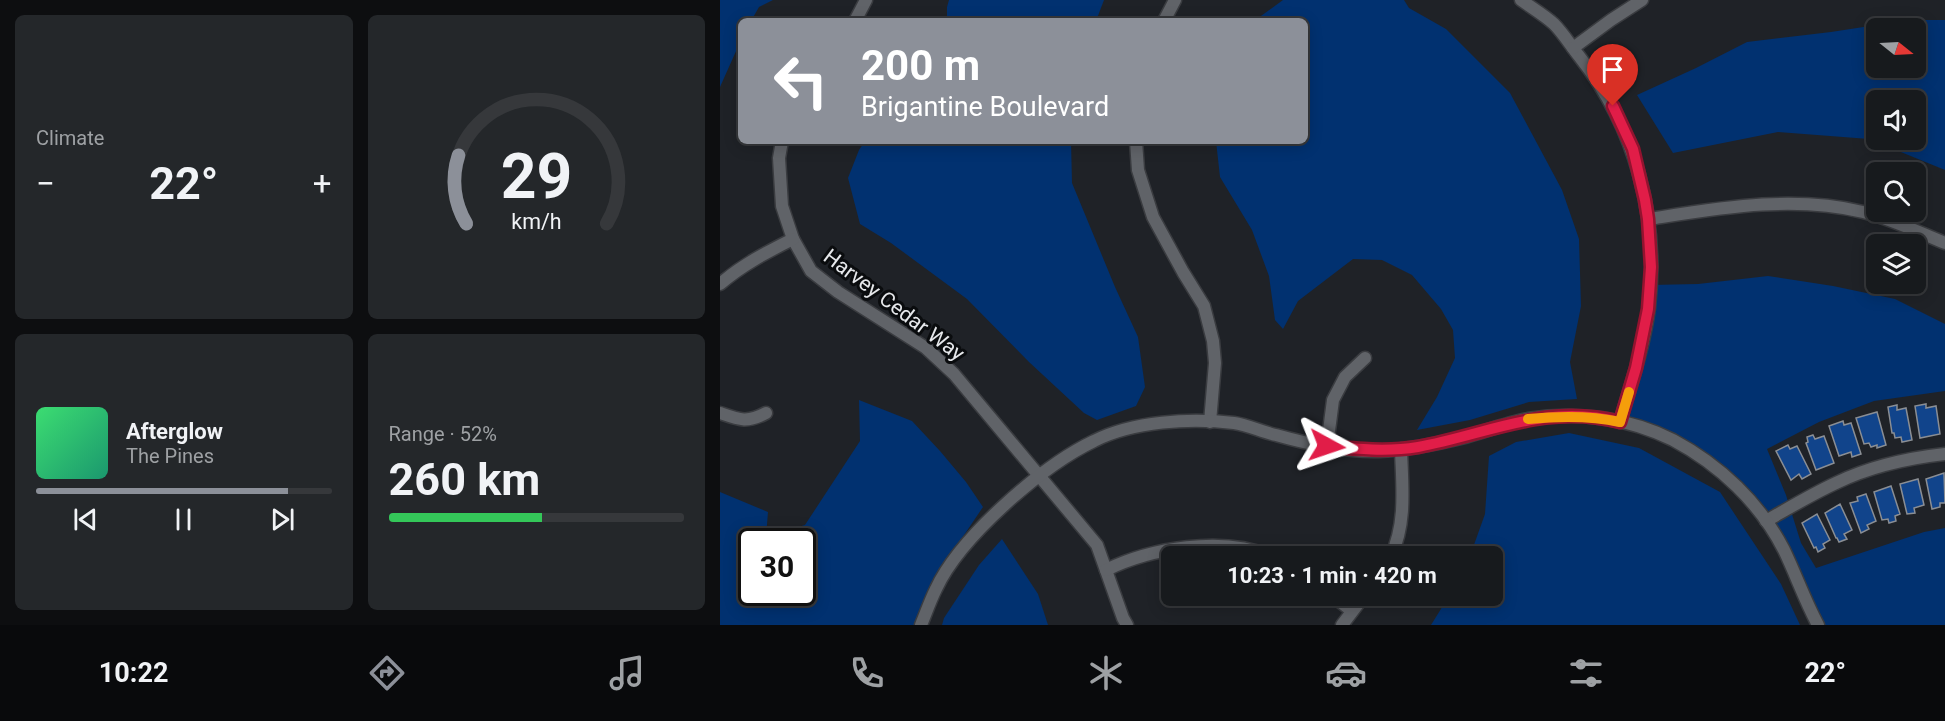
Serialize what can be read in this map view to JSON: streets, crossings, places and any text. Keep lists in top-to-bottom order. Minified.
{"streets":{"street":["Harvey Cedar Way"]},"north":"right","page":{"tile":["Climate",["Range · 52%","260 km"]],"turn":["200 m","Brigantine Boulevard"],"heat":["−","22°","+"],"song":["Afterglow","The Pines"],"limit":"30","trip":"10:23 · 1 min · 420 m","tabs":["10:22","22°"],"gauge":["29","km/h"]}}
